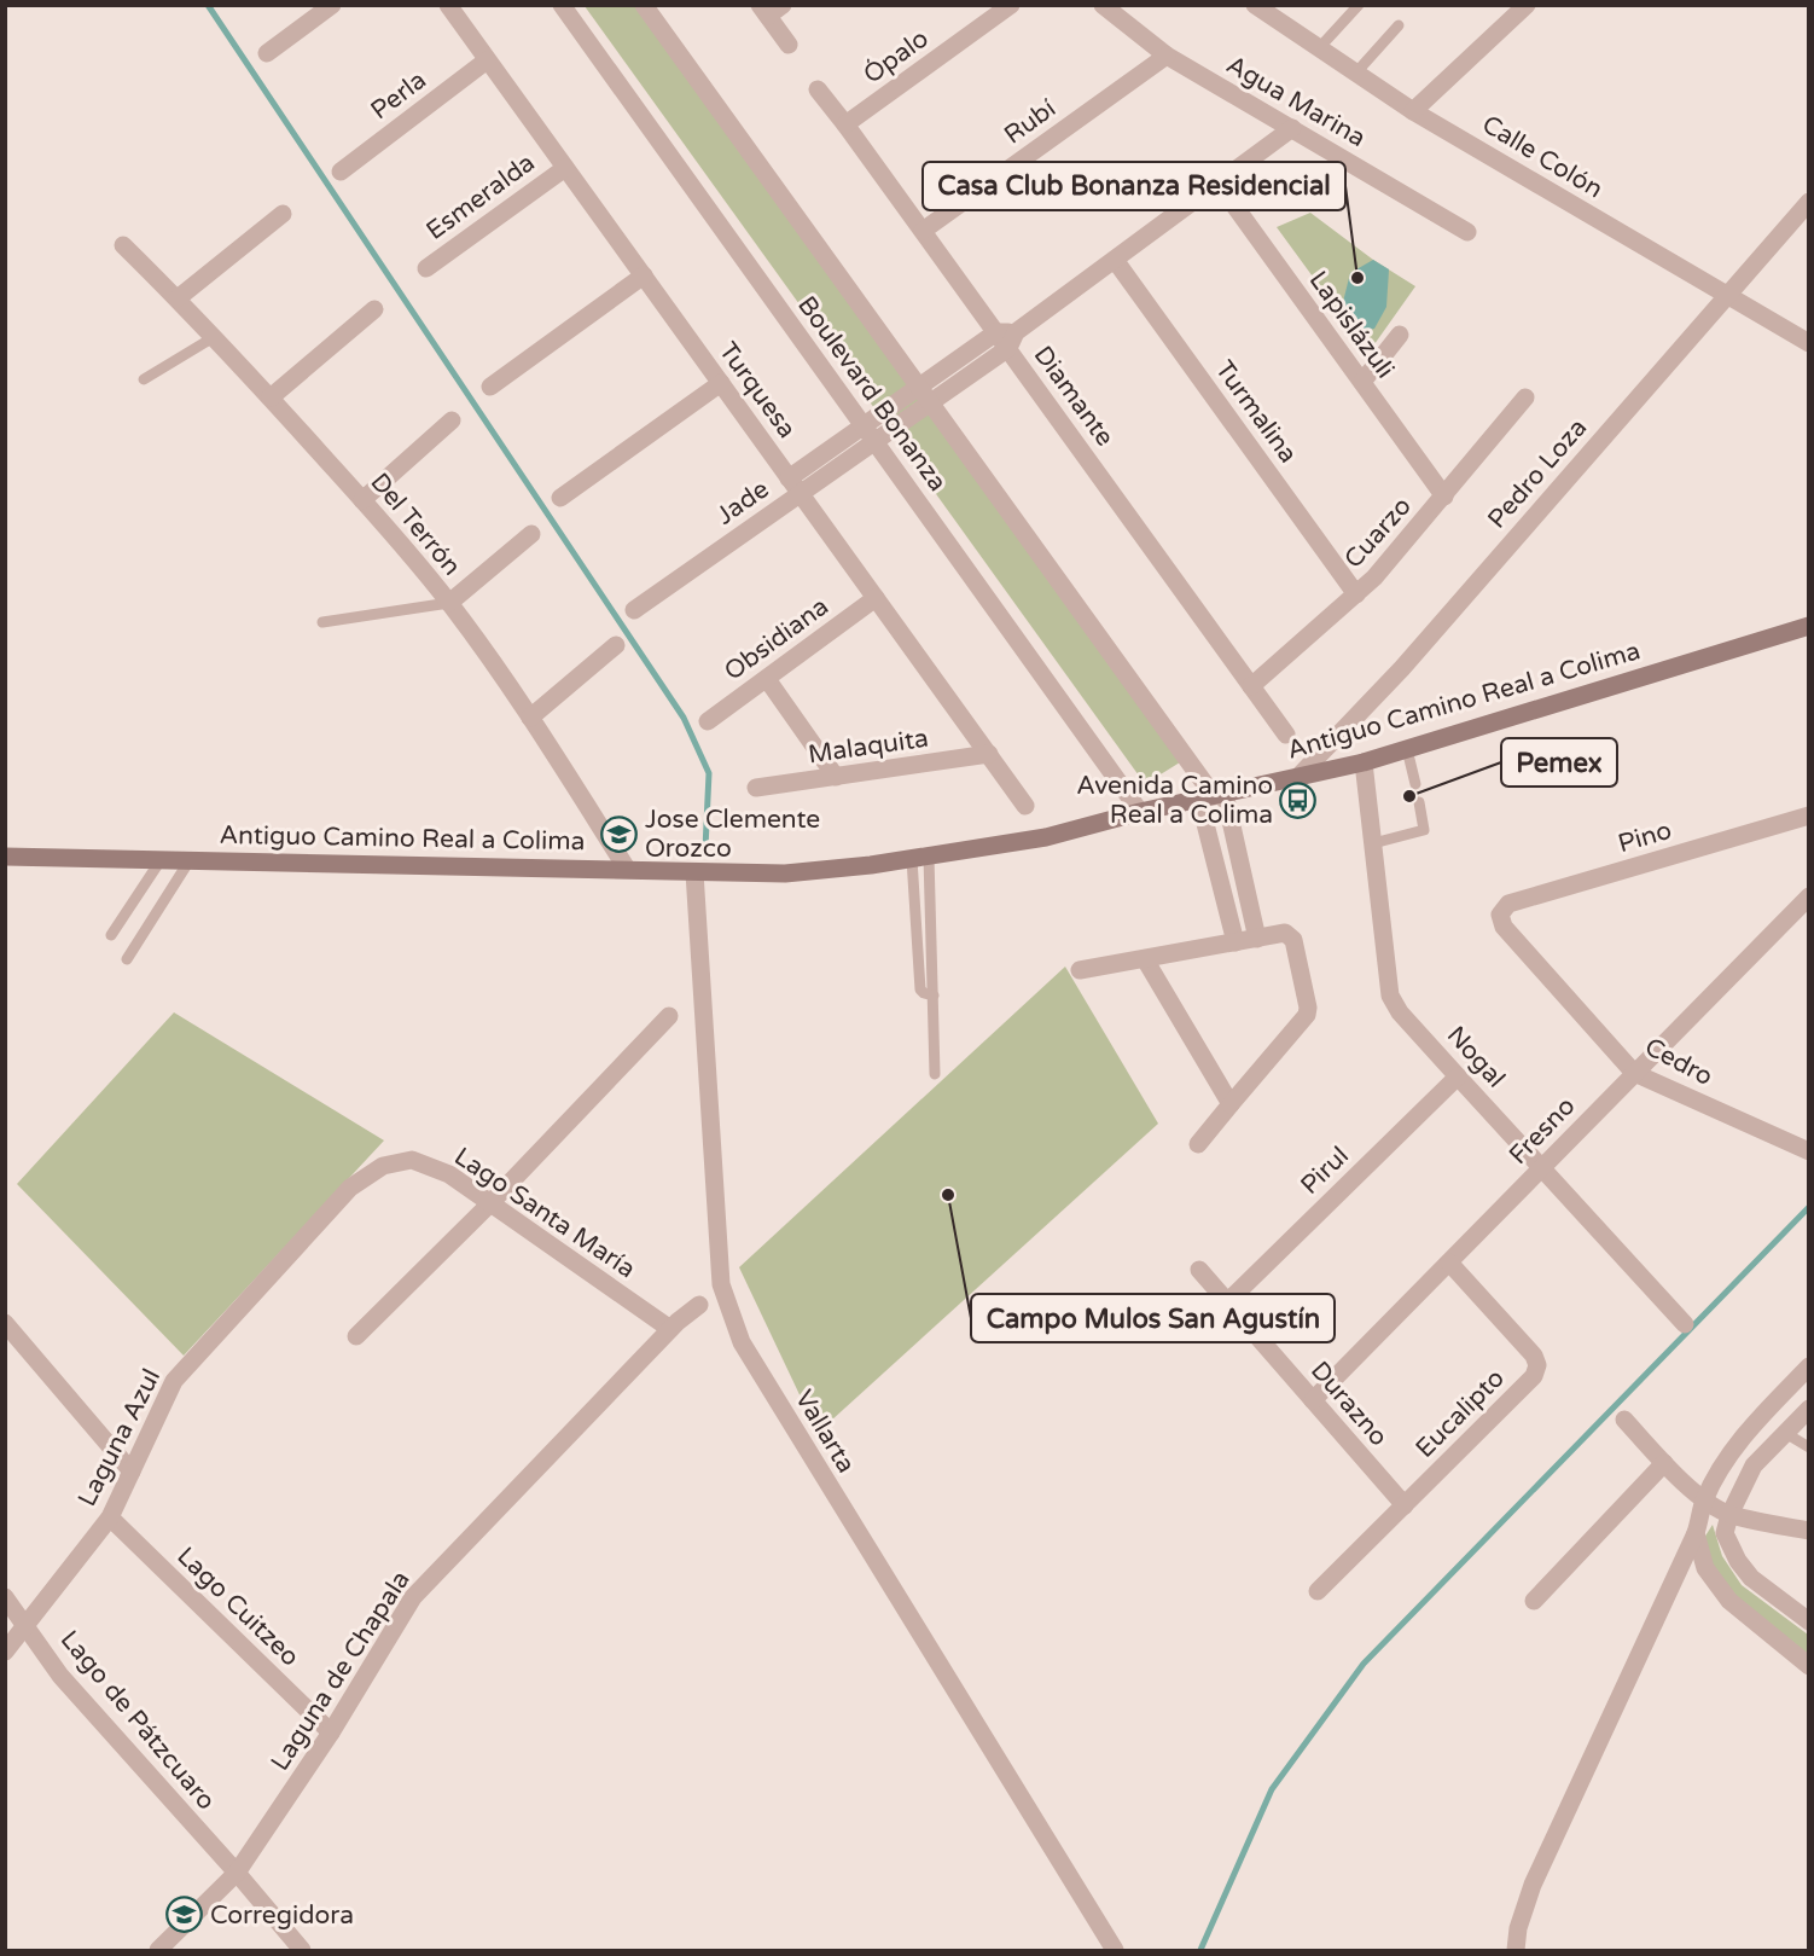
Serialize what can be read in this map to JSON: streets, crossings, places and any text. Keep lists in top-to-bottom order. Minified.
{"streets":{"main road":["Antiguo Camino Real a Colima"],"street":["Ópalo","Perla","Agua Marina","Rubí","Calle Colón","Esmeralda","Lapislázuli","Turquesa","Boulevard Bonanza","Diamante","Turmalina","Pedro Loza","Jade","Del Terrón","Cuarzo","Obsidiana","Malaquita","Pino","Nogal","Cedro","Fresno","Pirul","Lago Santa María","Durazno","Eucalipto","Vallarta","Laguna Azul","Lago Cuitzeo","Laguna de Chapala","Lago de Pátzcuaro"]},"crossings":[["Ópalo","Diamante"],["Perla","Turquesa"],["Agua Marina","Rubí"],["Agua Marina","Jade"],["Rubí","Diamante"],["Calle Colón","Pedro Loza"],["Esmeralda","Turquesa"],["Lapislázuli","Jade"],["Lapislázuli","Cuarzo"],["Turquesa","Jade"],["Turquesa","Obsidiana"],["Turquesa","Malaquita"],["Boulevard Bonanza","Jade"],["Boulevard Bonanza","Antiguo Camino Real a Colima"],["Diamante","Jade"],["Diamante","Cuarzo"],["Turmalina","Jade"],["Turmalina","Cuarzo"],["Pedro Loza","Antiguo Camino Real a Colima"],["Del Terrón","Antiguo Camino Real a Colima"],["Antiguo Camino Real a Colima","Nogal"],["Antiguo Camino Real a Colima","Vallarta"],["Pino","Cedro"],["Nogal","Fresno"],["Nogal","Pirul"],["Cedro","Fresno"],["Fresno","Durazno"],["Fresno","Eucalipto"],["Pirul","Durazno"],["Lago Santa María","Laguna Azul"],["Lago Santa María","Laguna de Chapala"],["Durazno","Eucalipto"],["Laguna Azul","Lago Cuitzeo"],["Laguna Azul","Lago de Pátzcuaro"],["Lago Cuitzeo","Laguna de Chapala"],["Laguna de Chapala","Lago de Pátzcuaro"]],"places":{"other":["Casa Club Bonanza Residencial","Pemex","Campo Mulos San Agustín"],"bus stop":["Avenida Camino Real a Colima"],"school or university":["Jose Clemente Orozco","Corregidora"]}}
